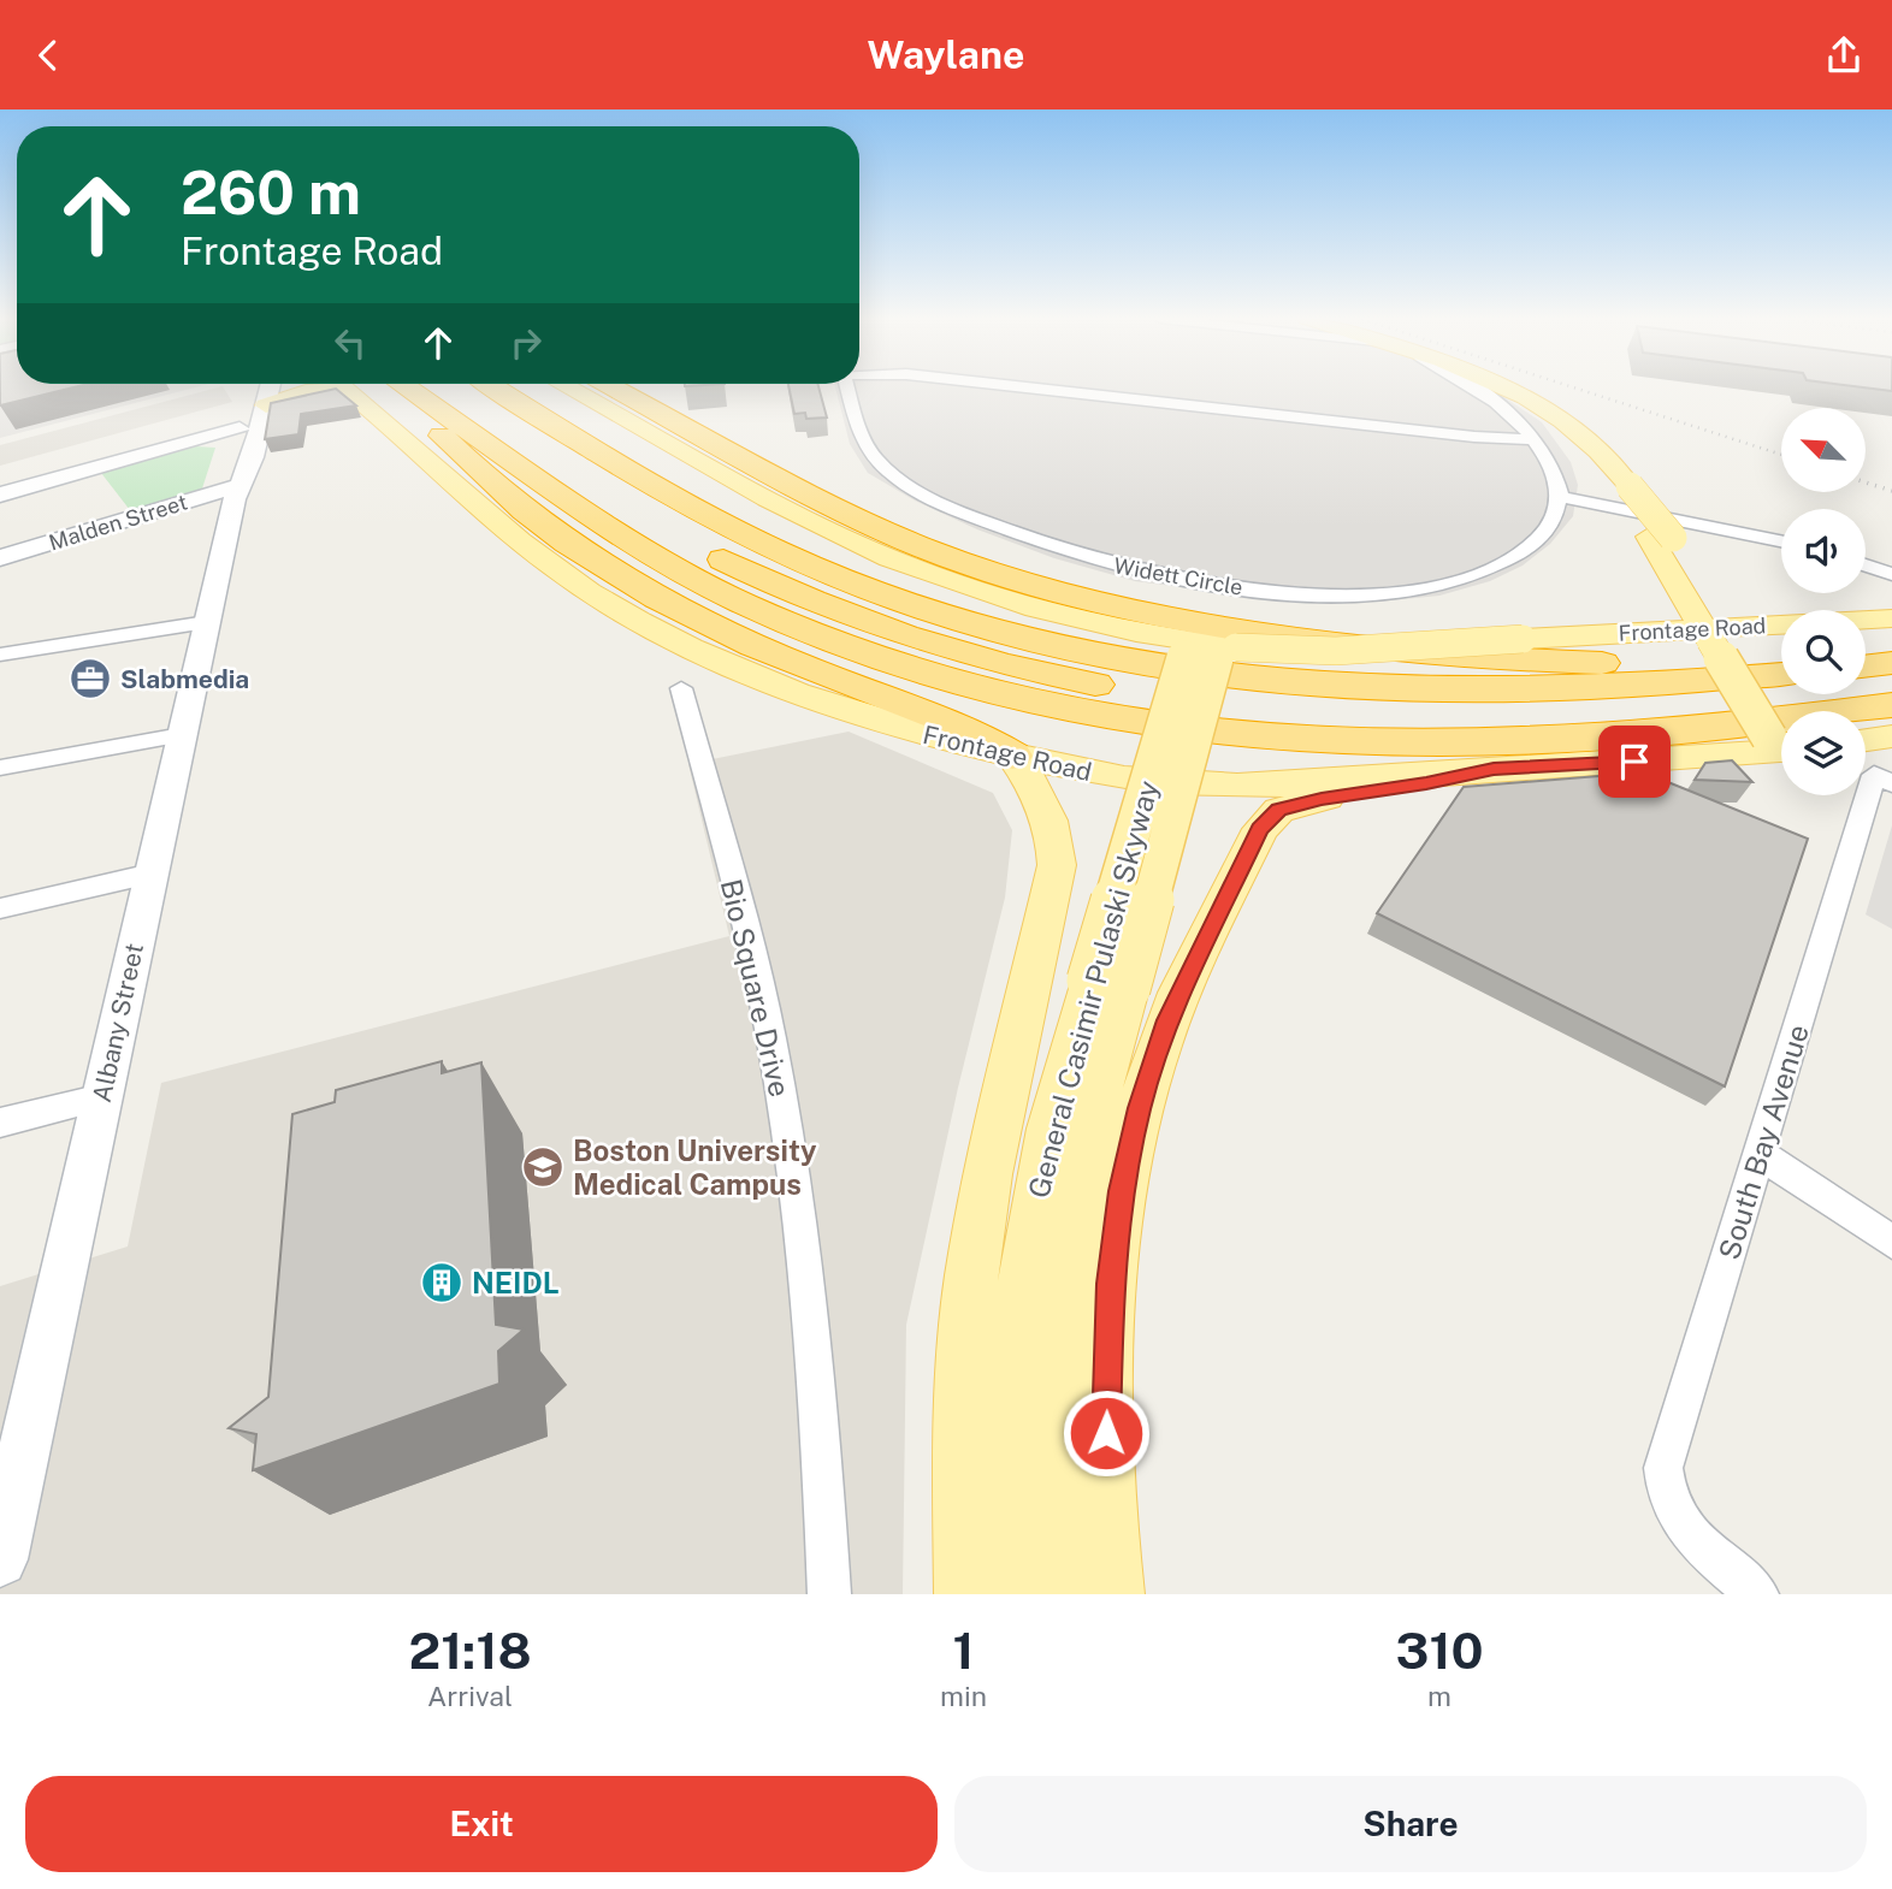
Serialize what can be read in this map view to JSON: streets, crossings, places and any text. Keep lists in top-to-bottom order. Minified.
{"streets":{"main road":["Malden Street","Frontage Road","General Casimir Pulaski Skyway","Albany Street"],"street":["Widett Circle","Bio Square Drive","South Bay Avenue"]},"crossings":[["Malden Street","Albany Street"],["Frontage Road","General Casimir Pulaski Skyway"]],"places":{"office":["Slabmedia"],"school or university":["Boston University Medical Campus"],"building":["NEIDL"]},"north":"top left","page":{"header":"Waylane","turn":["260 m","Frontage Road"],"eta":["21:18","Arrival","1","min","310","m"],"buttons":["Exit","Share"]}}
